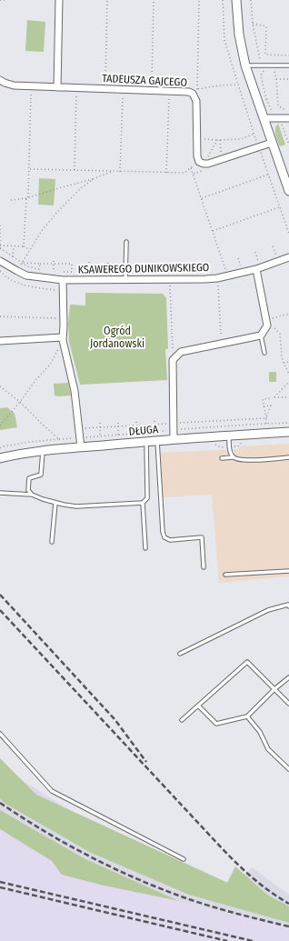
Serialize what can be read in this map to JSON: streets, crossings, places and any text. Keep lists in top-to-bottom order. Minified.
{"streets":{"street":["TADEUSZA GAJCEGO","KSAWEREGO DUNIKOWSKIEGO","DŁUGA"]},"parks":["Ogród Jordanowski"]}
